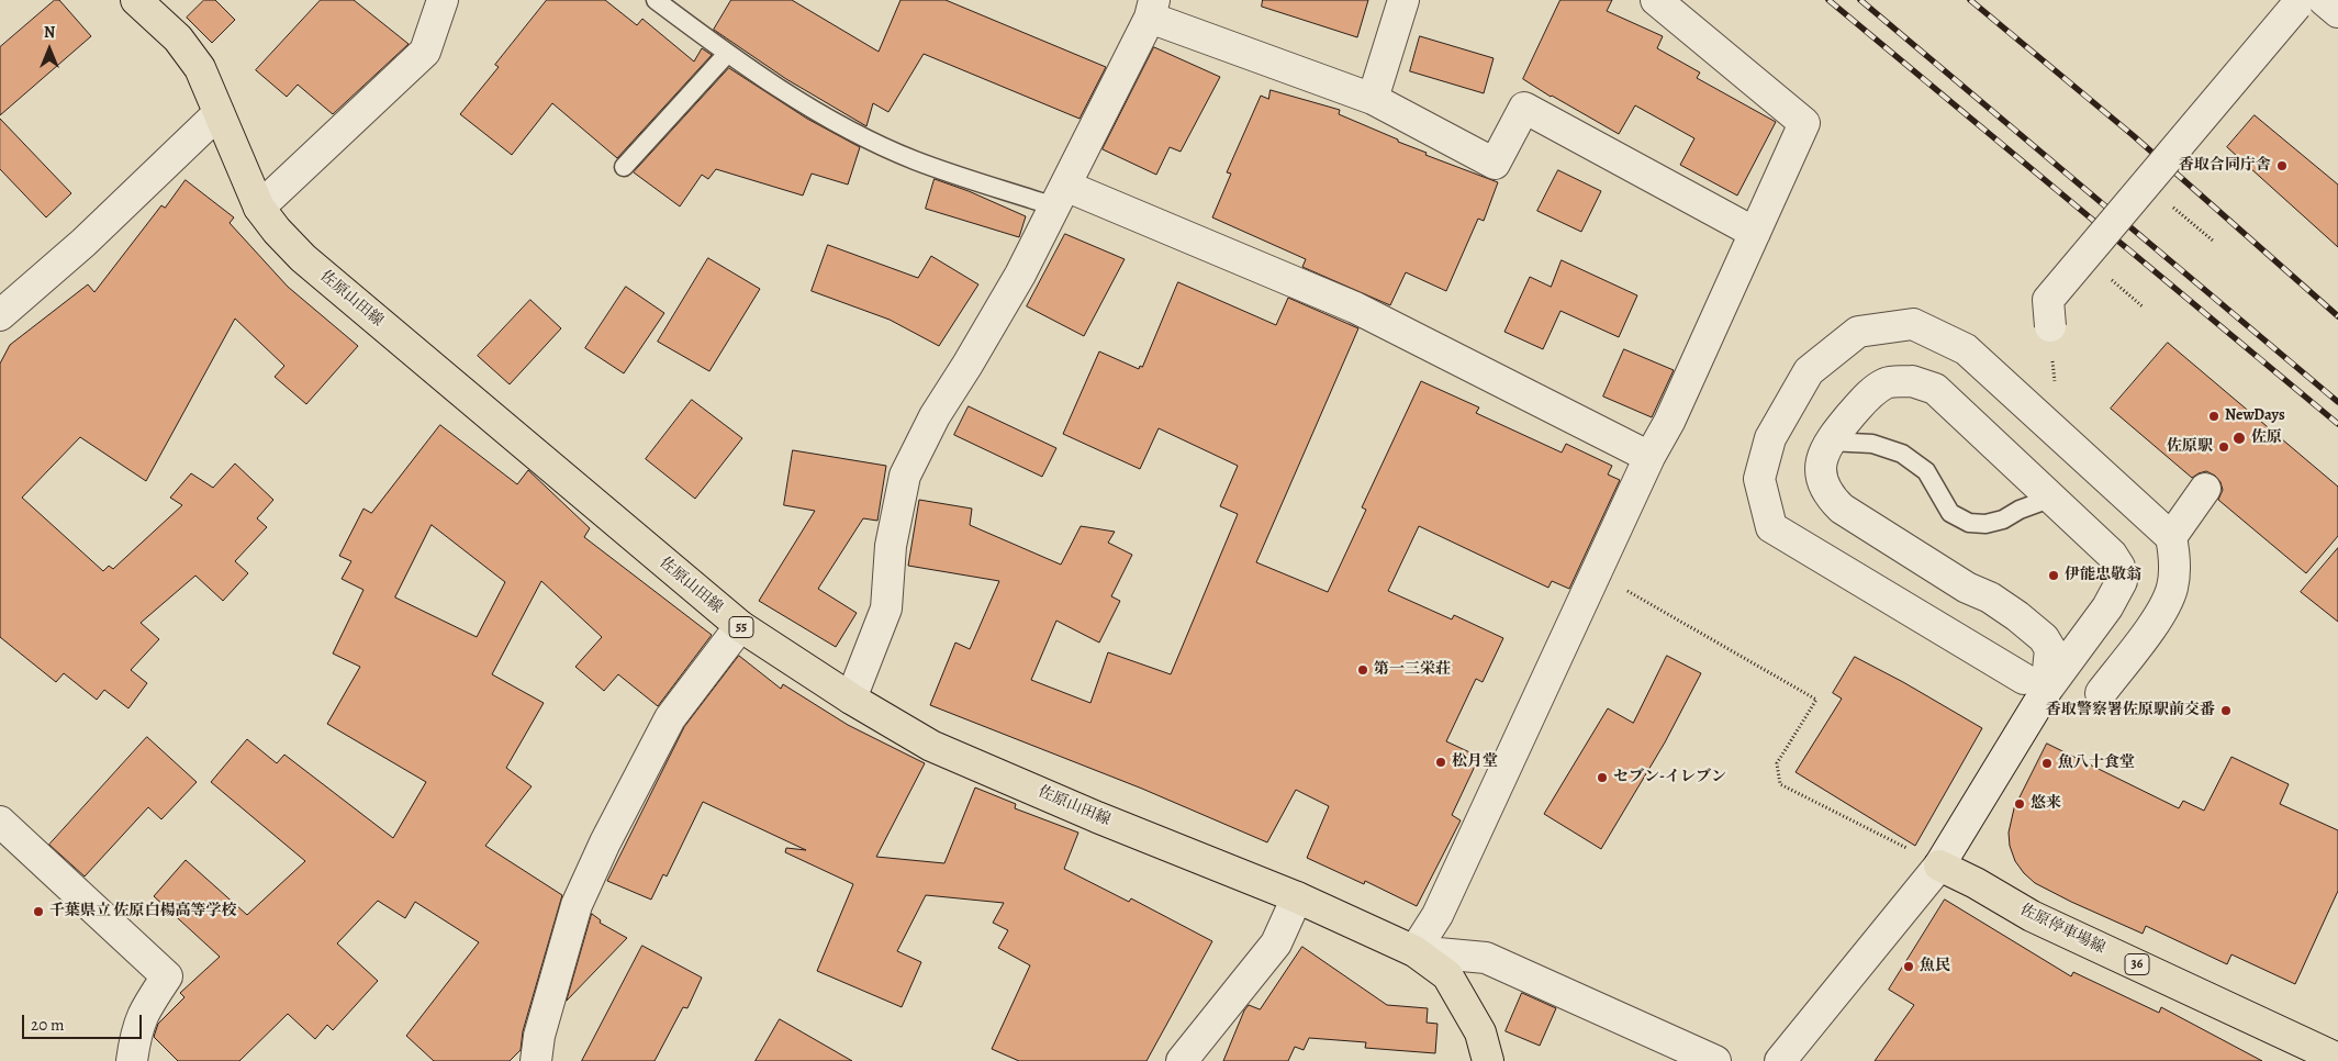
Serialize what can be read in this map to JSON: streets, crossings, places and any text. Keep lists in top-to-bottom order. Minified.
{"streets":{"main road":["佐原山田線","55","佐原停車場線","36"]},"places":["香取合同庁舎","NewDays","佐原","佐原駅","伊能忠敬翁","第一三栄荘","香取警察署佐原駅前交番","松月堂","魚八十食堂","セブン-イレブン","悠来","千葉県立 佐原白楊高等学校","魚民"],"scale_bar":"20 m","north":"top"}
